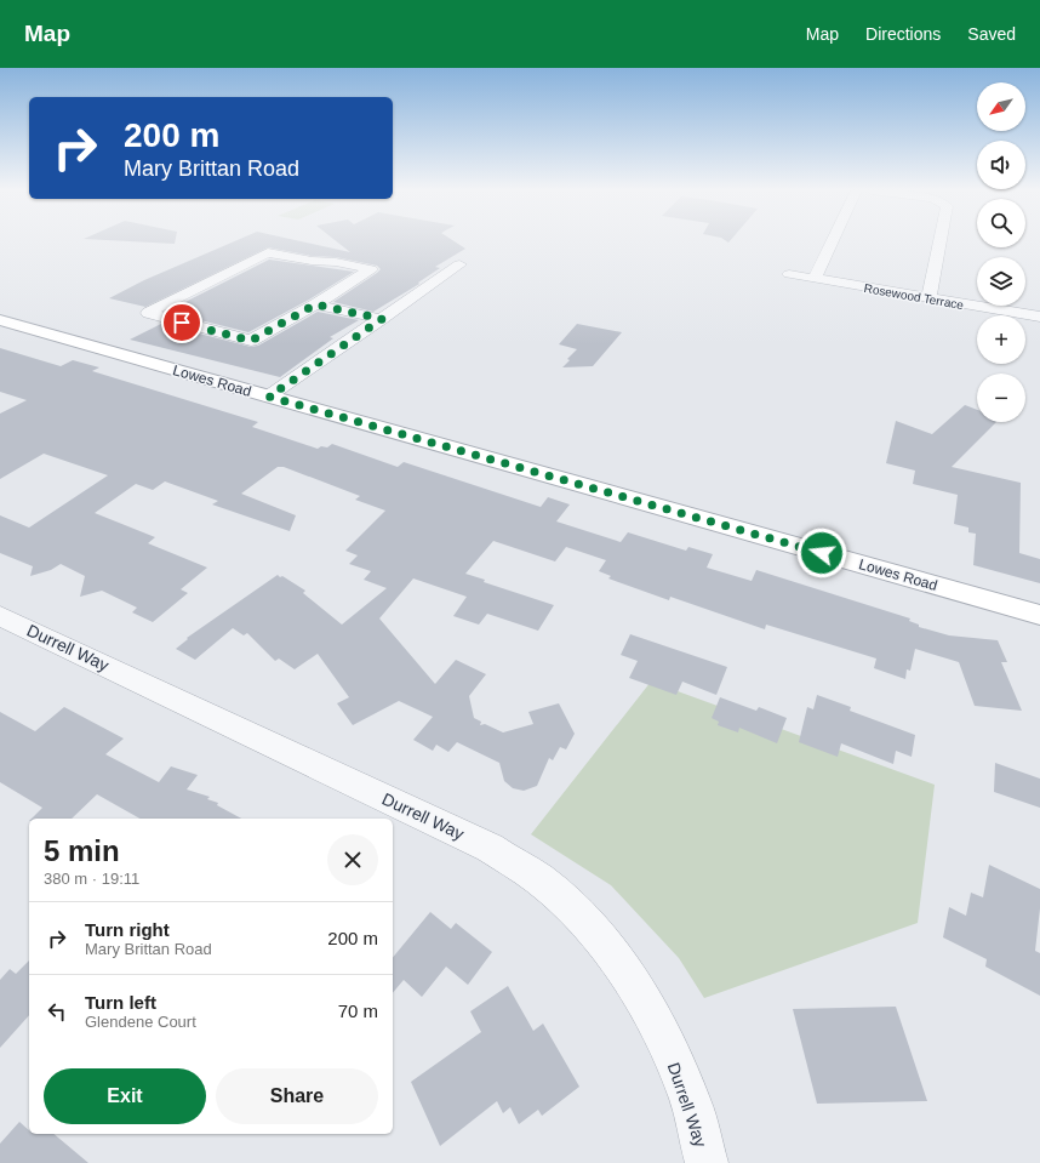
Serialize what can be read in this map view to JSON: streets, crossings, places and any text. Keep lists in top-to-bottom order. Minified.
{"streets":{"main road":["Lowes Road"],"street":["Rosewood Terrace","Durrell Way"]},"north":"bottom left","page":{"header":"Map","nav":["Map","Directions","Saved"],"map_buttons":["+","−"],"turn":["200 m","Mary Brittan Road"],"heading":["5 min","380 m · 19:11"],"list":[{"name":"Turn right","note":"Mary Brittan Road","value":"200 m"},{"name":"Turn left","note":"Glendene Court","value":"70 m"}],"buttons":["Exit","Share"]}}
